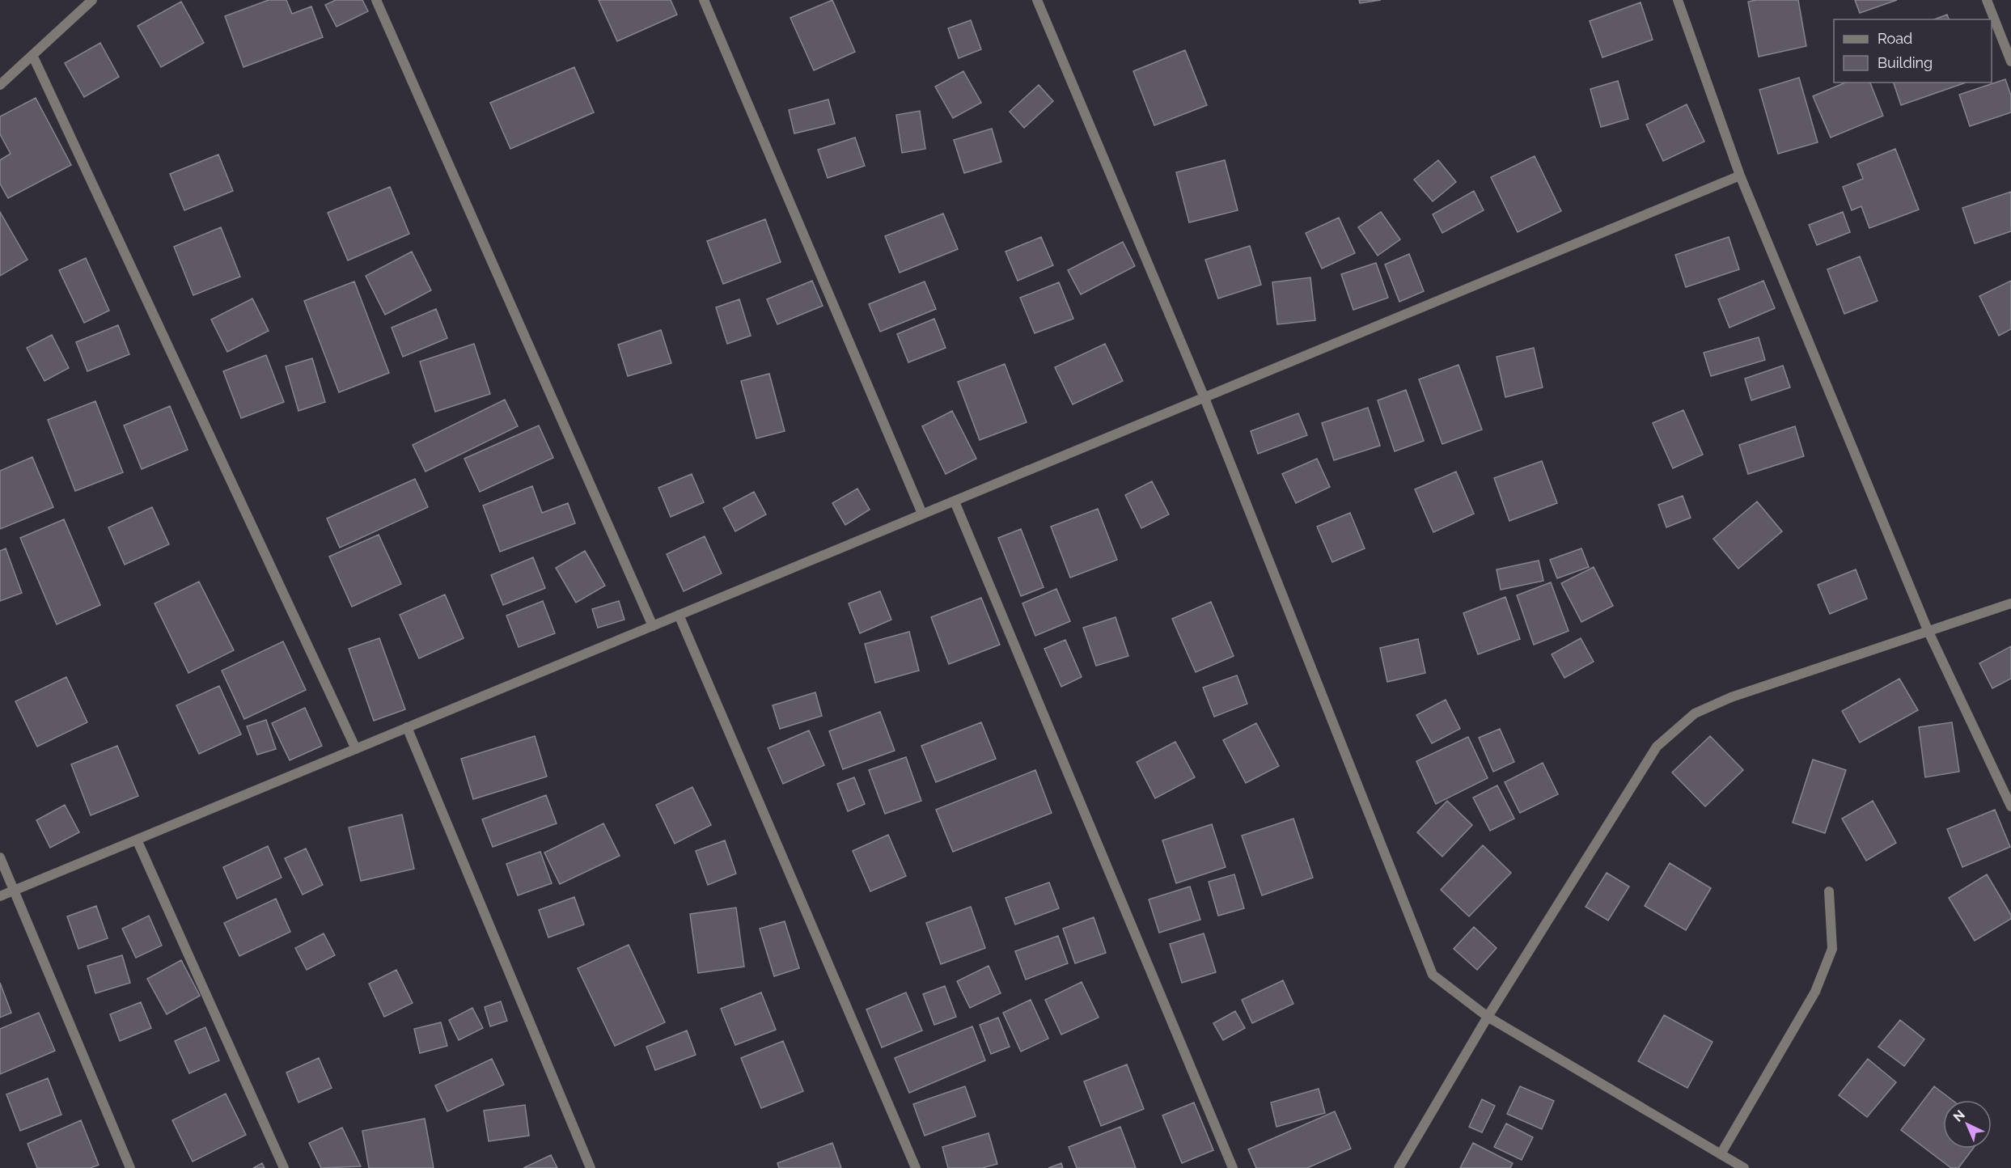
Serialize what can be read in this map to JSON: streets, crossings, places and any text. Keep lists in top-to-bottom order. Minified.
{"legend":["Road","Building"],"north":"top left"}
